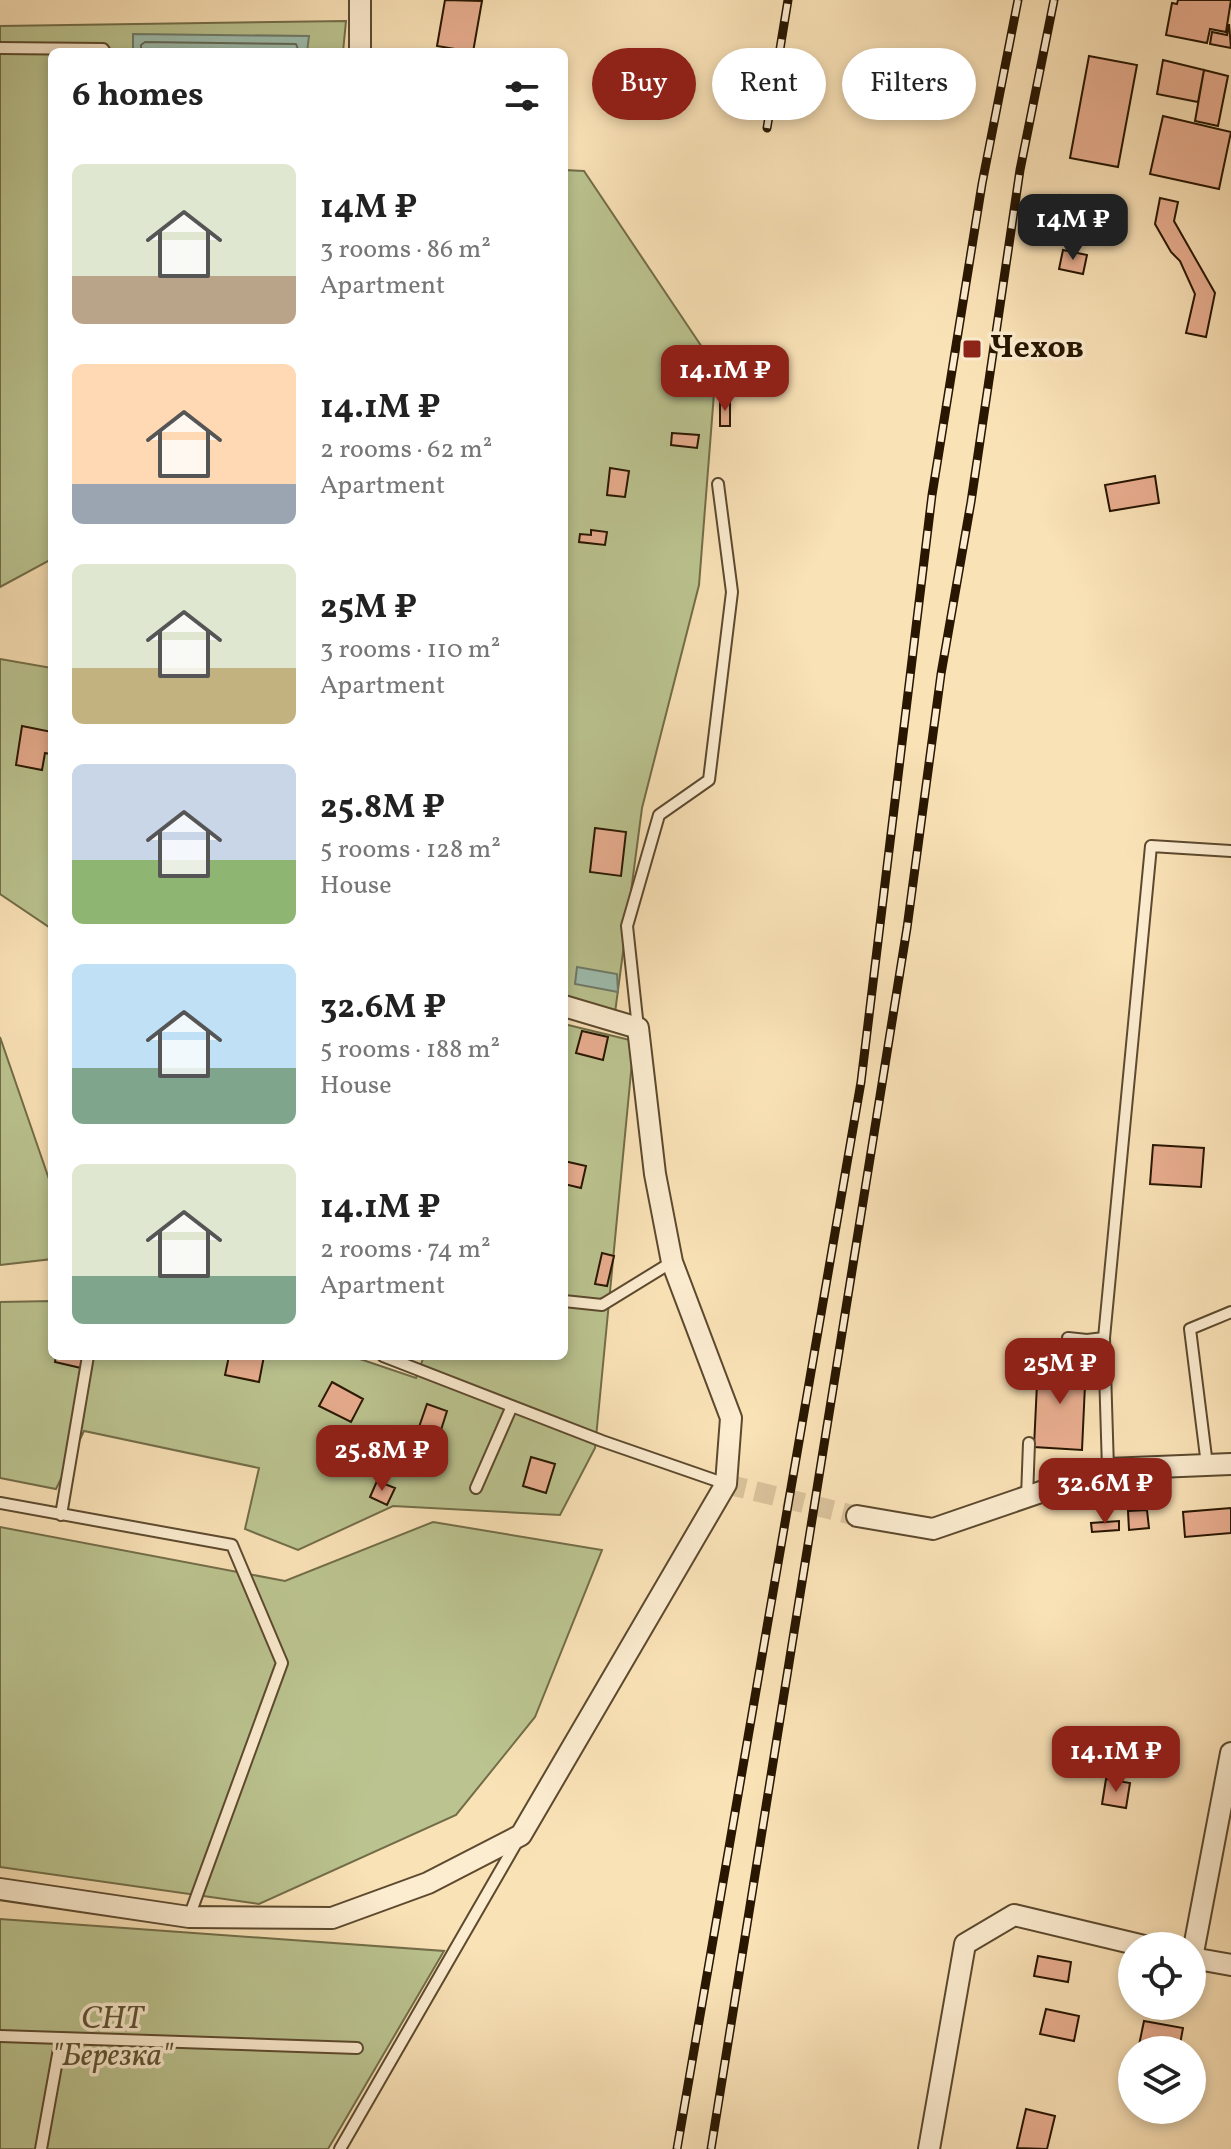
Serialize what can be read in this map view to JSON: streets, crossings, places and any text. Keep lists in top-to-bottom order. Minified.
{"parks":["СНТ \"Березка\""],"places":{"transit":["Чехов"]},"page":{"chip":["Buy","Rent","Filters"],"heading":"6 homes","list":[{"name":"14M ₽","note":"3 rooms · 86 m² · Apartment"},{"name":"14.1M ₽","note":"2 rooms · 62 m² · Apartment"},{"name":"25M ₽","note":"3 rooms · 110 m² · Apartment"},{"name":"25.8M ₽","note":"5 rooms · 128 m² · House"},{"name":"32.6M ₽","note":"5 rooms · 188 m² · House"},{"name":"14.1M ₽","note":"2 rooms · 74 m² · Apartment"}],"price":["14M ₽","14.1M ₽","25M ₽","25.8M ₽","32.6M ₽","14.1M ₽"]}}
